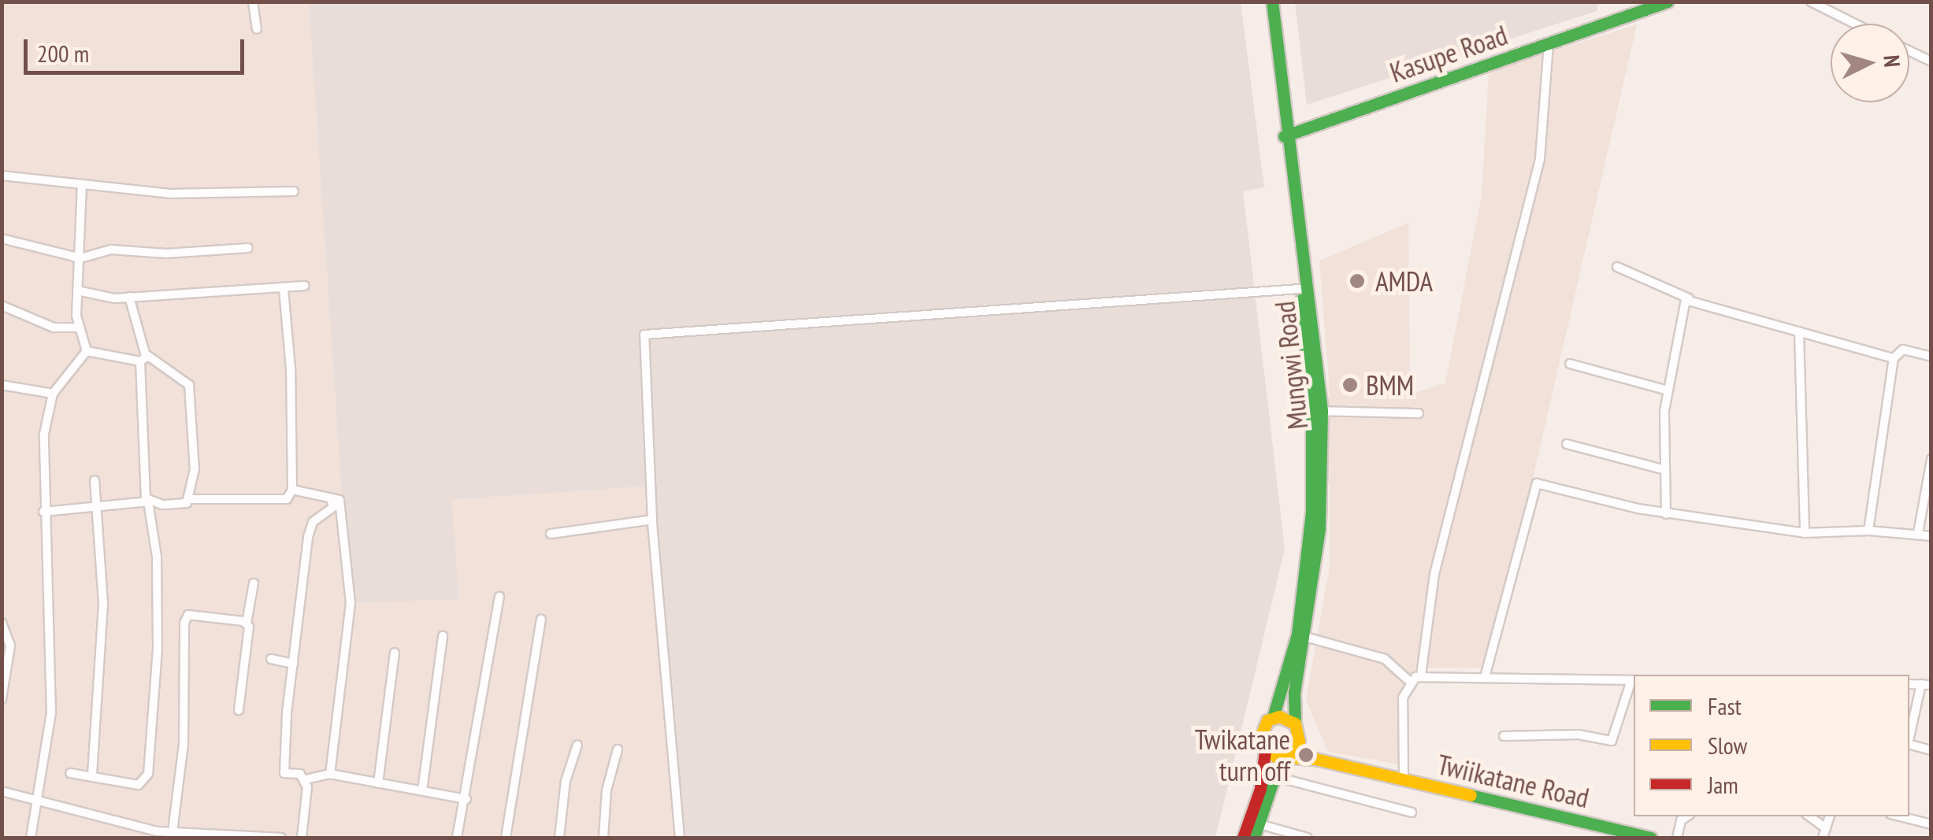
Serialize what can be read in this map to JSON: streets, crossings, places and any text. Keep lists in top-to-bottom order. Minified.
{"streets":{"main road":["Kasupe Road","Mungwi Road","Twiikatane Road"]},"crossings":[["Kasupe Road","Mungwi Road"],["Mungwi Road","Twiikatane Road"]],"places":["AMDA","BMM","Twikatane turn off"],"legend":["Fast","Slow","Jam"],"scale_bar":"200 m","north":"right"}
